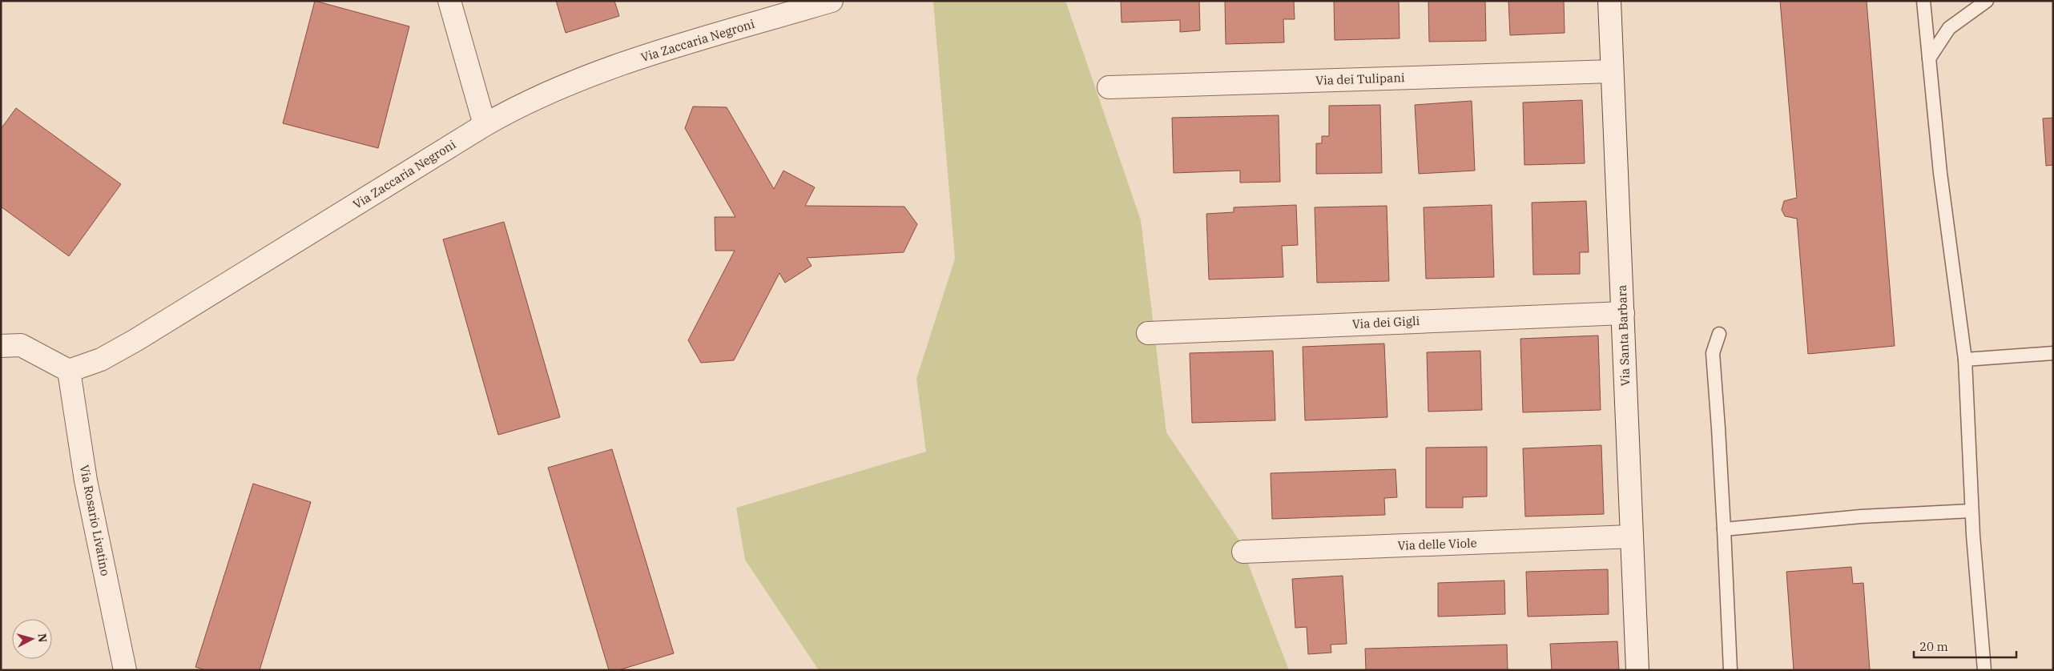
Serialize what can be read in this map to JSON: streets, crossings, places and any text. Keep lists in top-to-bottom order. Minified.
{"streets":{"street":["Via Zaccaria Negroni","Via dei Tulipani","Via dei Gigli","Via Santa Barbara","Via Rosario Livatino","Via delle Viole"]},"crossings":[["Via Zaccaria Negroni","Via Rosario Livatino"],["Via dei Tulipani","Via Santa Barbara"],["Via dei Gigli","Via Santa Barbara"],["Via Santa Barbara","Via delle Viole"]],"scale_bar":"20 m","north":"right"}
